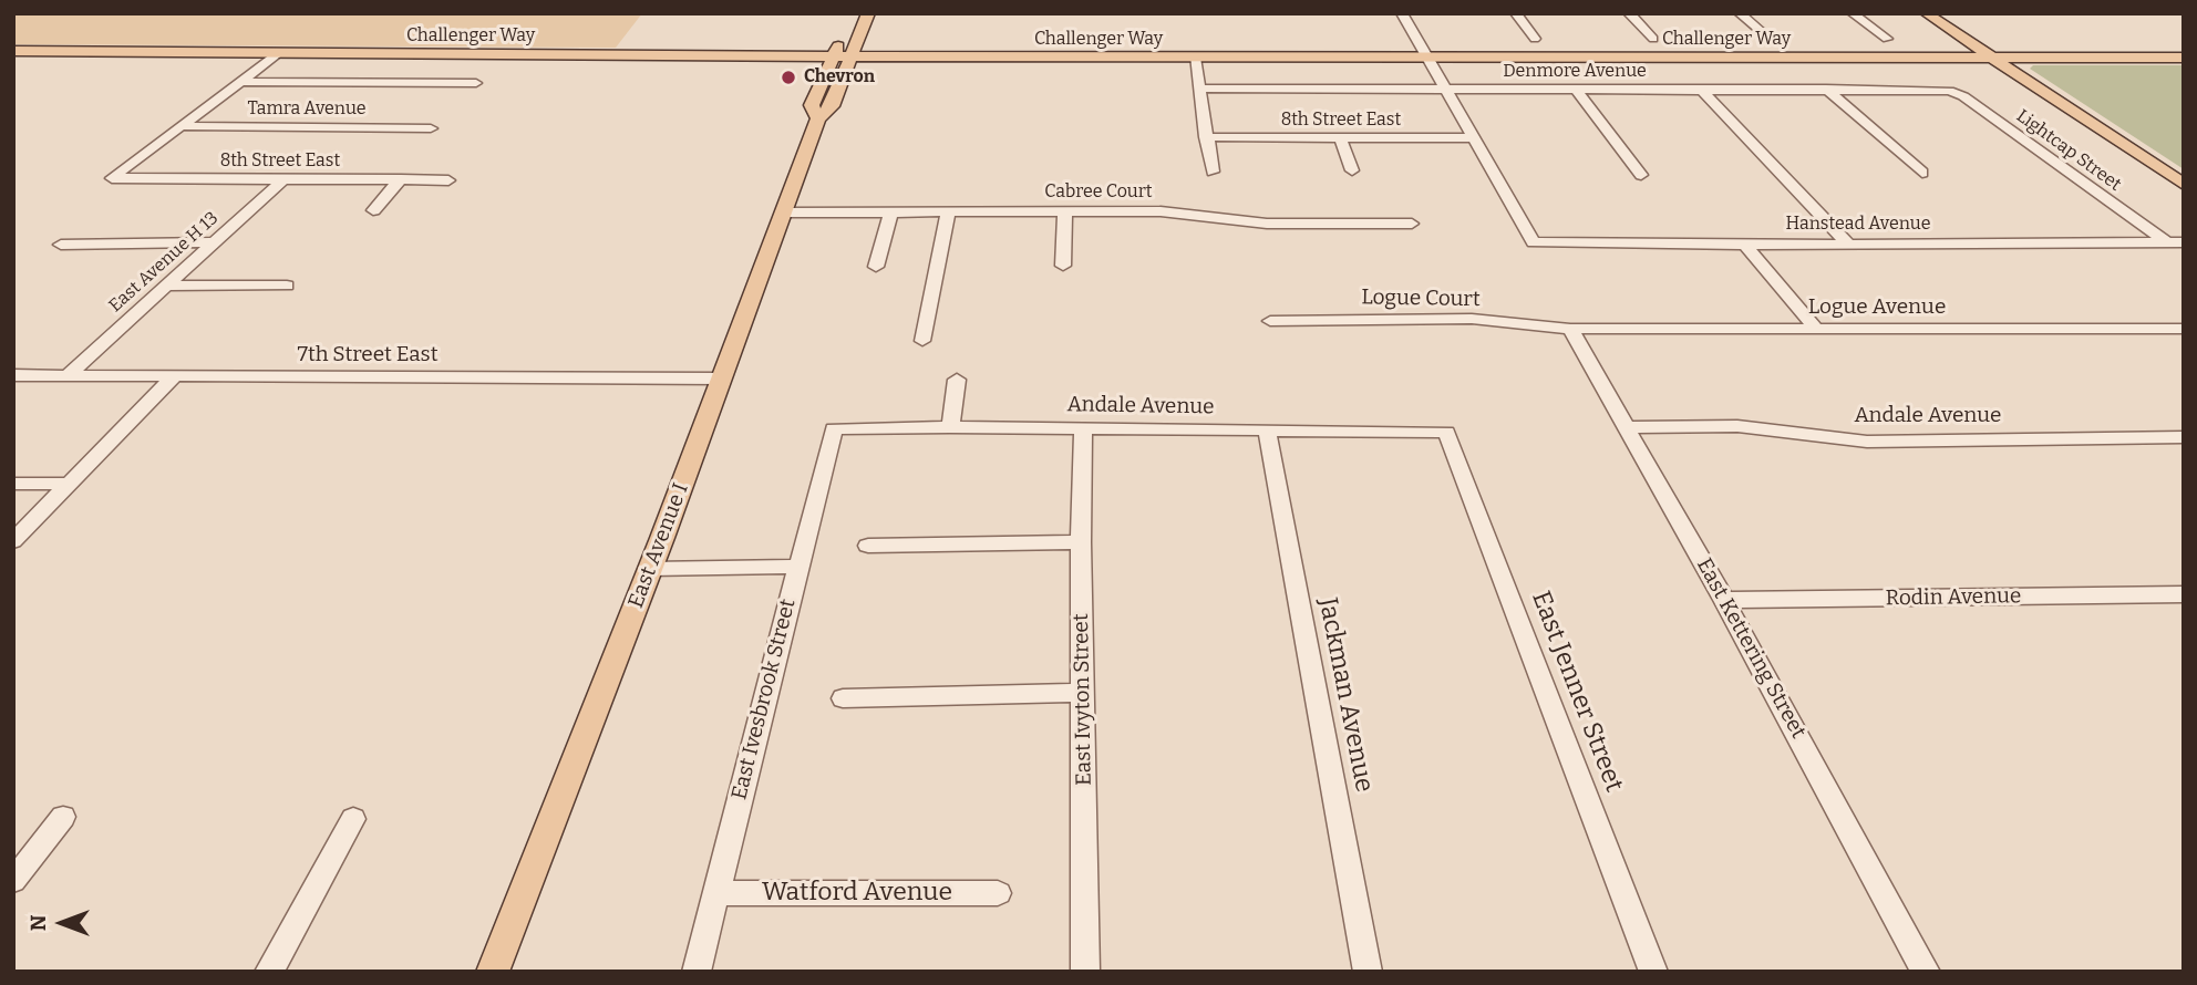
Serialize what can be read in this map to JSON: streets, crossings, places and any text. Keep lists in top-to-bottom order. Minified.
{"streets":{"main road":["Challenger Way","East Avenue I"],"street":["Denmore Avenue","Tamra Avenue","8th Street East","Lightcap Street","Cabree Court","Hanstead Avenue","East Avenue H 13","Logue Court","Logue Avenue","7th Street East","Andale Avenue","Rodin Avenue","East Kettering Street","East Jenner Street","Jackman Avenue","East Ivesbrook Street","East Ivyton Street","Watford Avenue"]},"crossings":[["Challenger Way","East Avenue I"],["Denmore Avenue","Lightcap Street"],["Tamra Avenue","8th Street East"],["8th Street East","Hanstead Avenue"],["8th Street East","East Avenue H 13"],["Lightcap Street","Hanstead Avenue"],["Cabree Court","East Avenue I"],["East Avenue H 13","7th Street East"],["Logue Court","Logue Avenue"],["Logue Court","East Kettering Street"],["Logue Avenue","East Kettering Street"],["7th Street East","East Avenue I"],["Andale Avenue","East Kettering Street"],["Andale Avenue","East Jenner Street"],["Andale Avenue","Jackman Avenue"],["Andale Avenue","East Ivesbrook Street"],["Andale Avenue","East Ivyton Street"],["Rodin Avenue","East Kettering Street"],["East Ivesbrook Street","Watford Avenue"]],"places":["Chevron"],"north":"left"}
